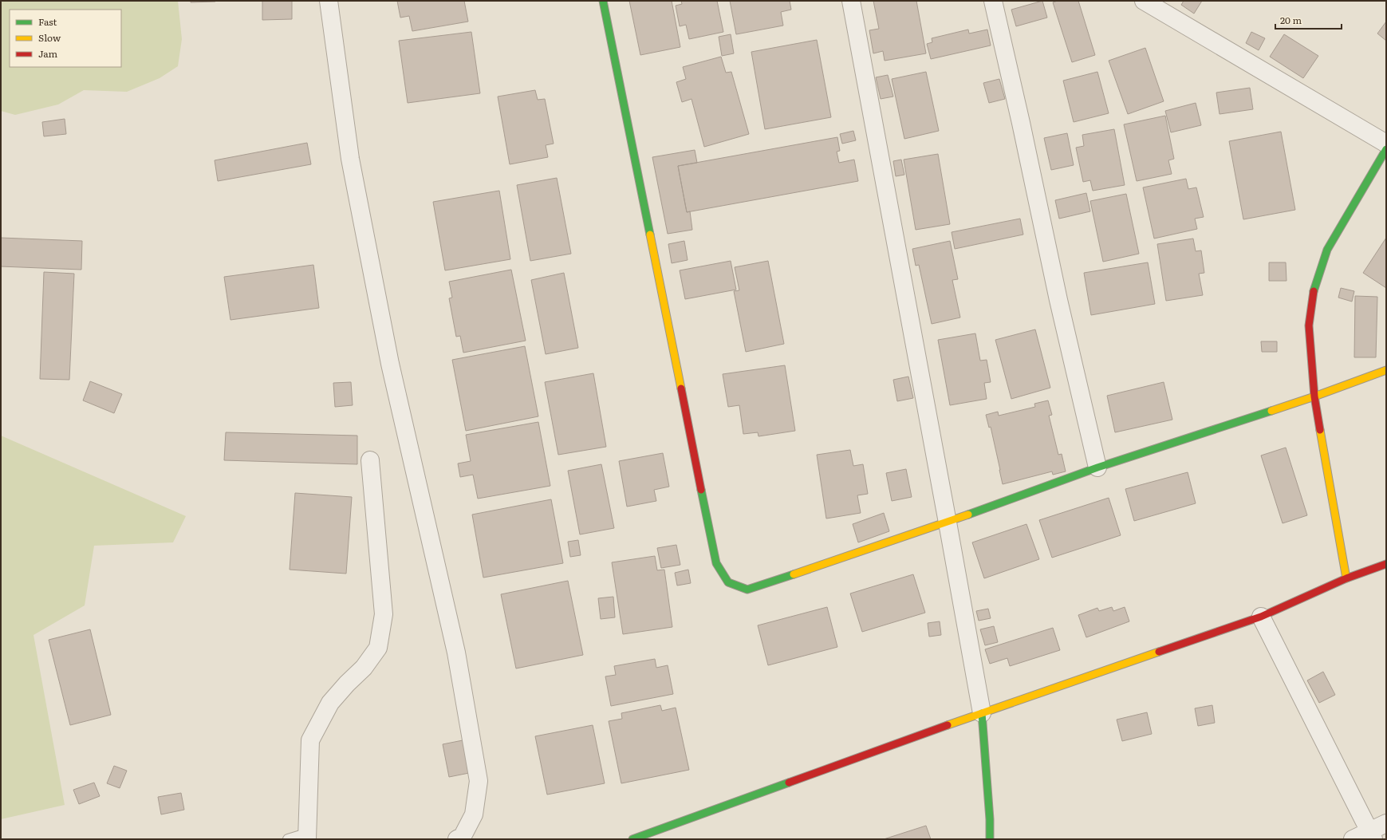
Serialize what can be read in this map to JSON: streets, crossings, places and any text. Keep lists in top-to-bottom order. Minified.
{"legend":["Fast","Slow","Jam"],"scale_bar":"20 m"}
